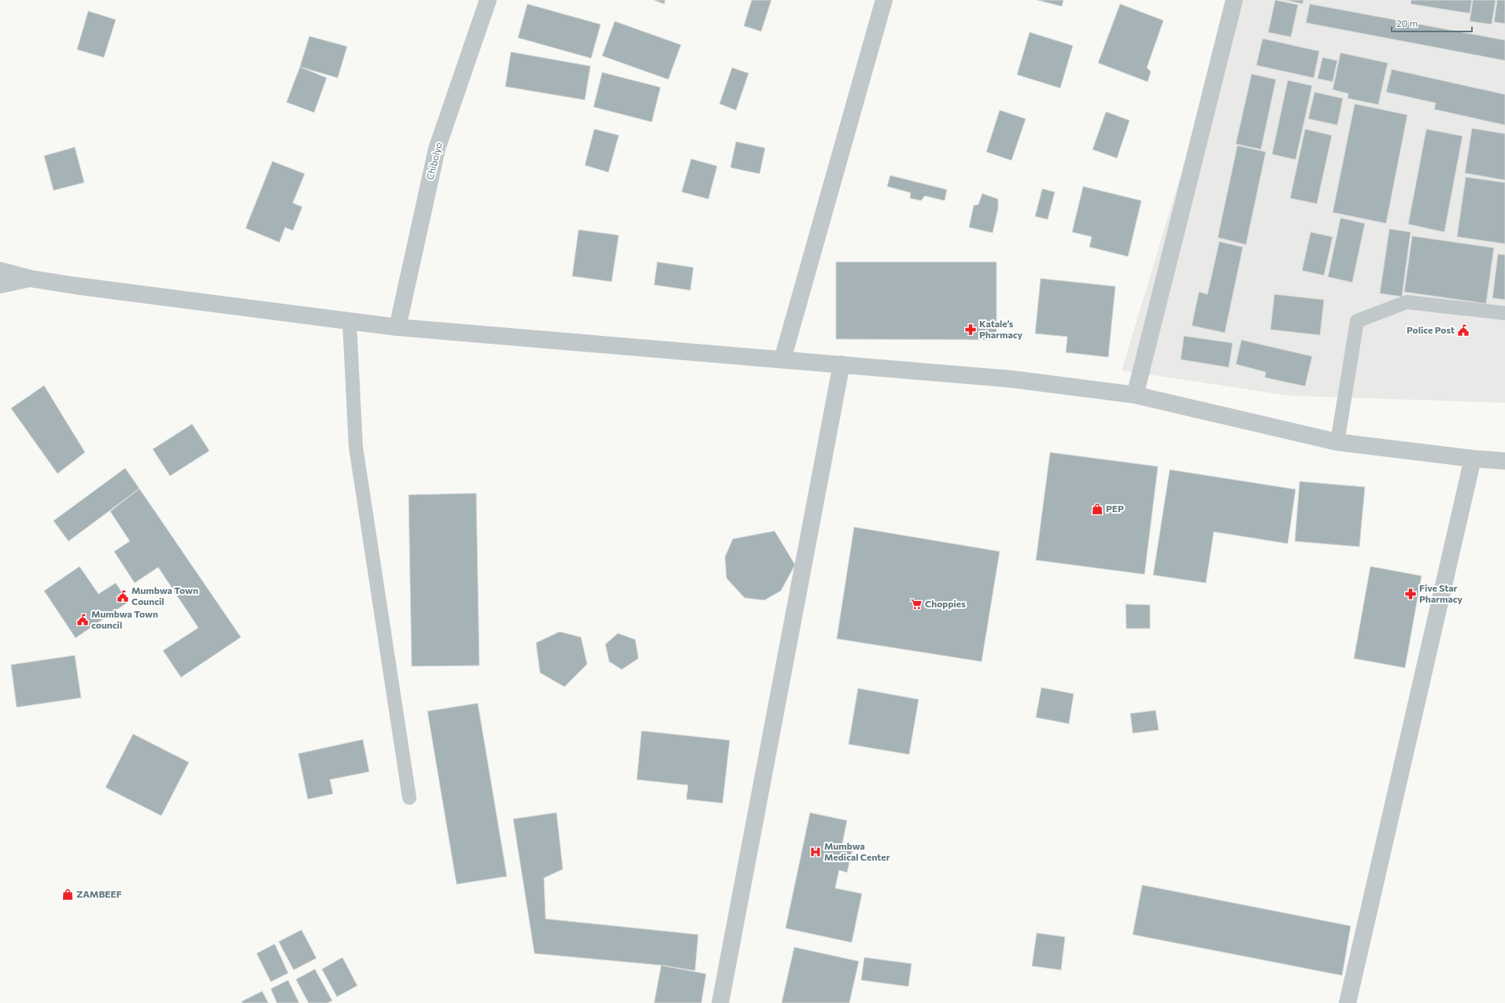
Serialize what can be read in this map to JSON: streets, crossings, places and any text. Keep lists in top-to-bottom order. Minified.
{"streets":{"street":["Chibolyo"]},"places":{"pharmacy":["Katale’s Pharmacy","Five Star Pharmacy"],"public building":["Police Post","Mumbwa Town Council","Mumbwa Town council"],"shop":["PEP","ZAMBEEF"],"supermarket":["Choppies"],"hospital":["Mumbwa Medical Center"]},"scale_bar":"20 m"}
